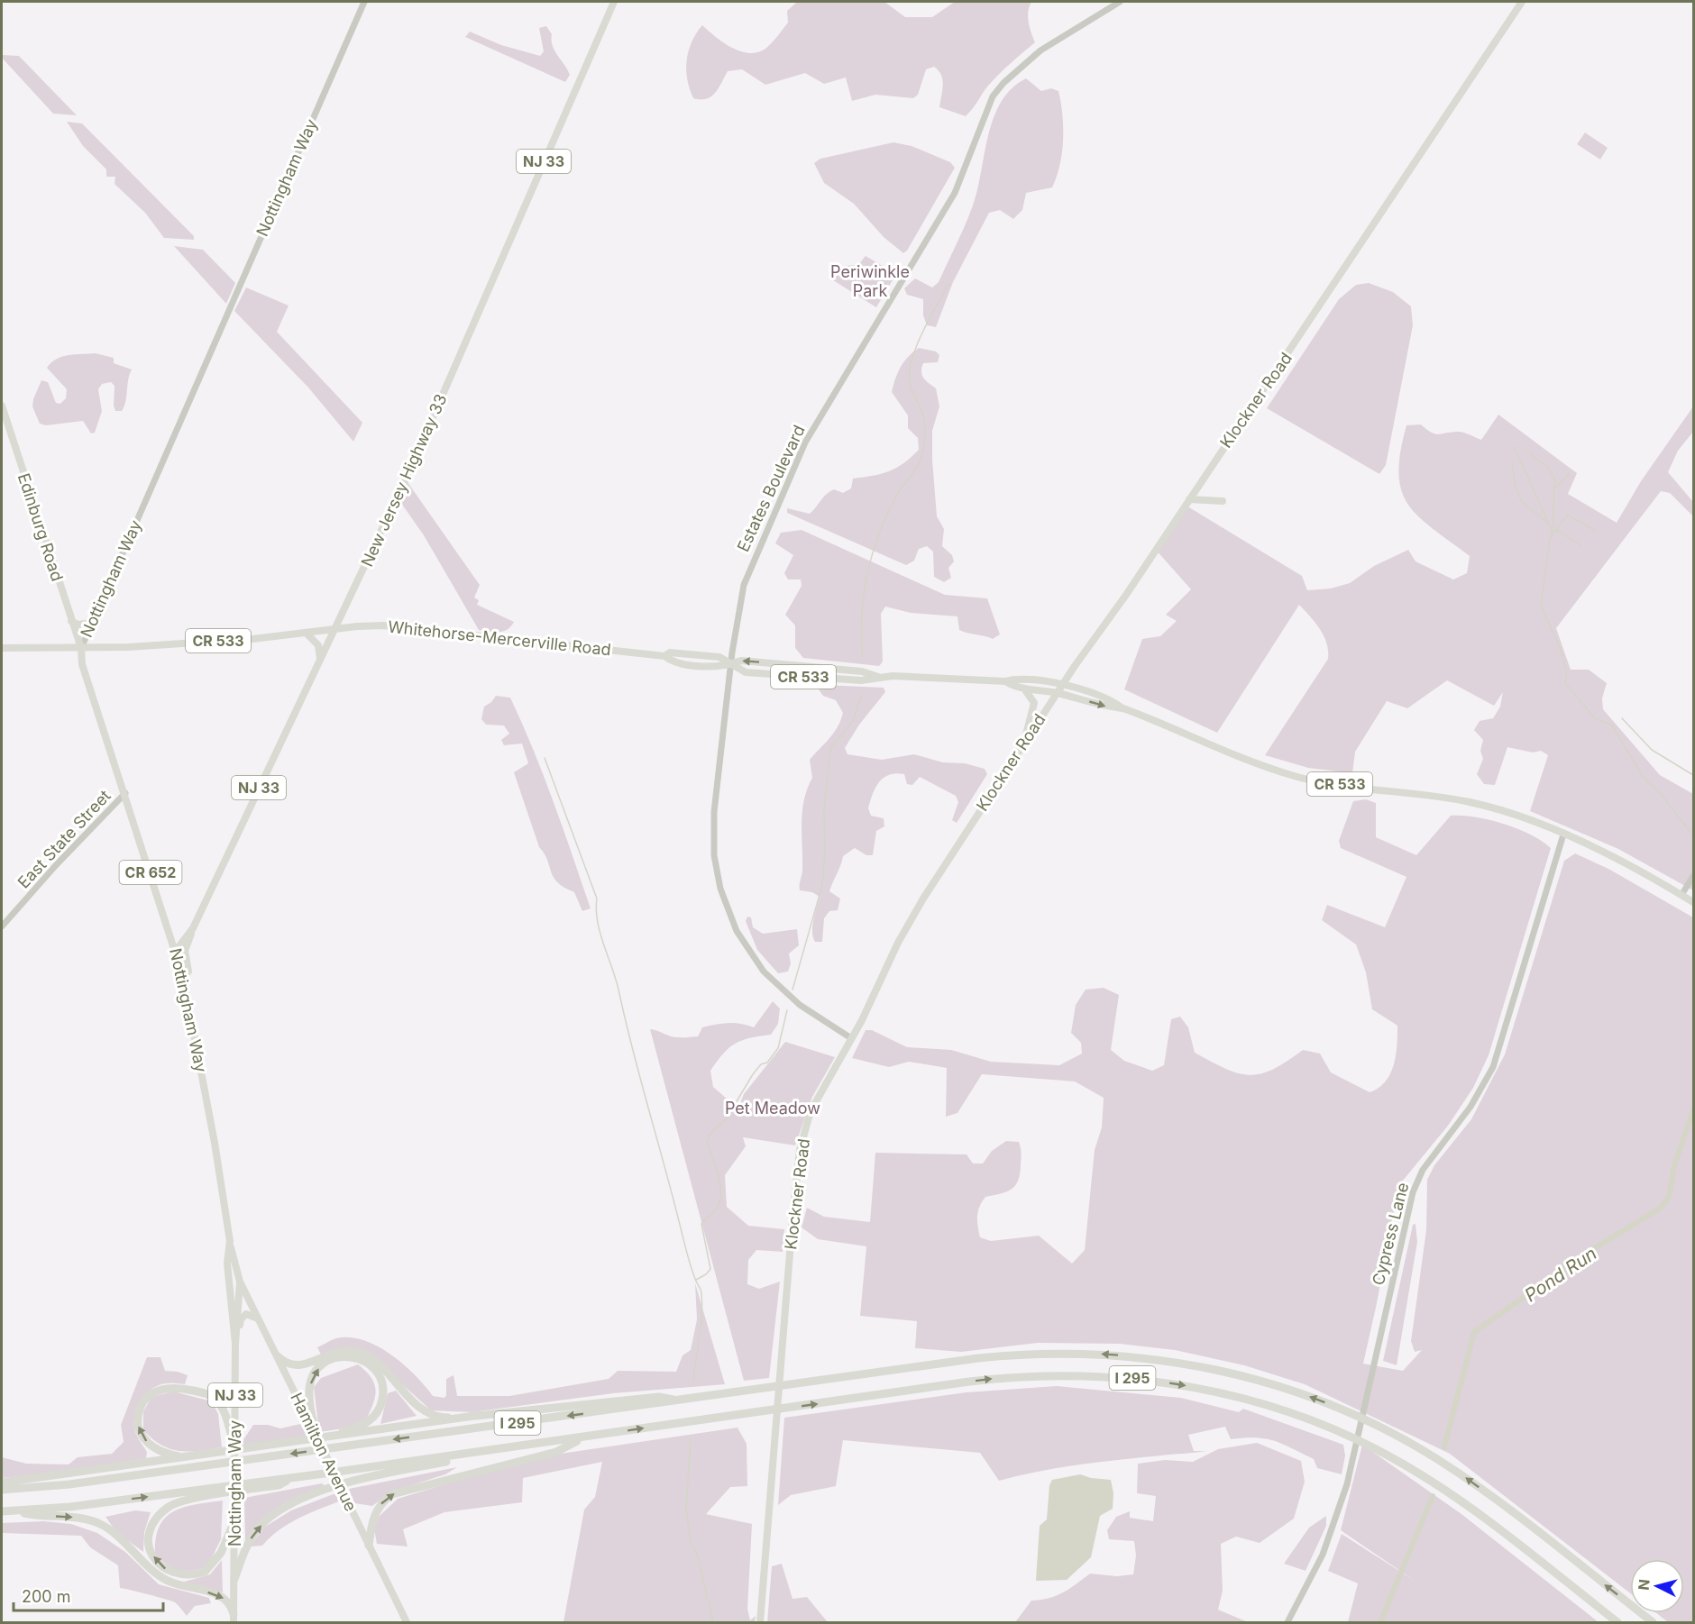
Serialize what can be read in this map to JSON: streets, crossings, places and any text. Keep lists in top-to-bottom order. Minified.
{"streets":{"highway":["I 295"],"main road":["NJ 33","Nottingham Way","Klockner Road","New Jersey Highway 33","Edinburg Road","Whitehorse-Mercerville Road","CR 533","CR 652","Hamilton Avenue"],"street":["Estates Boulevard","East State Street","Cypress Lane"]},"crossings":[["Nottingham Way","New Jersey Highway 33"],["Nottingham Way","Edinburg Road"],["Nottingham Way","CR 533"],["Nottingham Way","East State Street"],["Nottingham Way","Hamilton Avenue"],["Klockner Road","Estates Boulevard"],["Klockner Road","Whitehorse-Mercerville Road"],["New Jersey Highway 33","Whitehorse-Mercerville Road"],["New Jersey Highway 33","CR 533"],["Estates Boulevard","Whitehorse-Mercerville Road"],["Edinburg Road","CR 533"],["Whitehorse-Mercerville Road","CR 533"],["Whitehorse-Mercerville Road","Cypress Lane"]],"water":["Pond Run"],"parks":["Periwinkle Park","Pet Meadow"],"scale_bar":"200 m","north":"left"}
